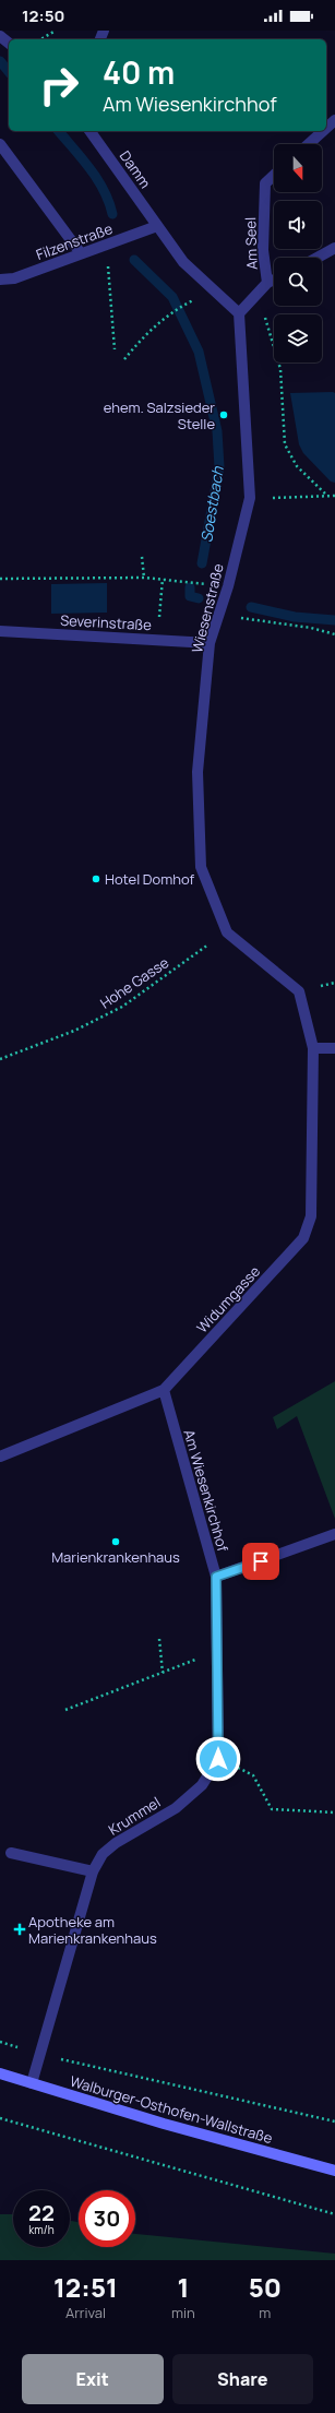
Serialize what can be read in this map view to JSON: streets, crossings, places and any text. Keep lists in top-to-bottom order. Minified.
{"streets":{"street":["Damm","Filzenstraße","Am Seel","Wiesenstraße","Severinstraße","Widumgasse","Am Wiesenkirchhof","Krummel","Walburger-Osthofen-Wallstraße"],"path":["Hohe Gasse"]},"crossings":[["Damm","Filzenstraße"],["Am Seel","Wiesenstraße"],["Wiesenstraße","Severinstraße"],["Wiesenstraße","Hohe Gasse"],["Wiesenstraße","Widumgasse"],["Widumgasse","Am Wiesenkirchhof"],["Krummel","Walburger-Osthofen-Wallstraße"]],"water":["Soestbach"],"places":{"other":["ehem. Salzsieder Stelle","Hotel Domhof","Marienkrankenhaus"],"health":["Apotheke am Marienkrankenhaus"]},"north":"bottom","page":{"status":"12:50","turn":["40 m","Am Wiesenkirchhof"],"speed":"22 km/h","limit":"30","eta":["12:51","Arrival","1","min","50","m"],"buttons":["Exit","Share"]}}
